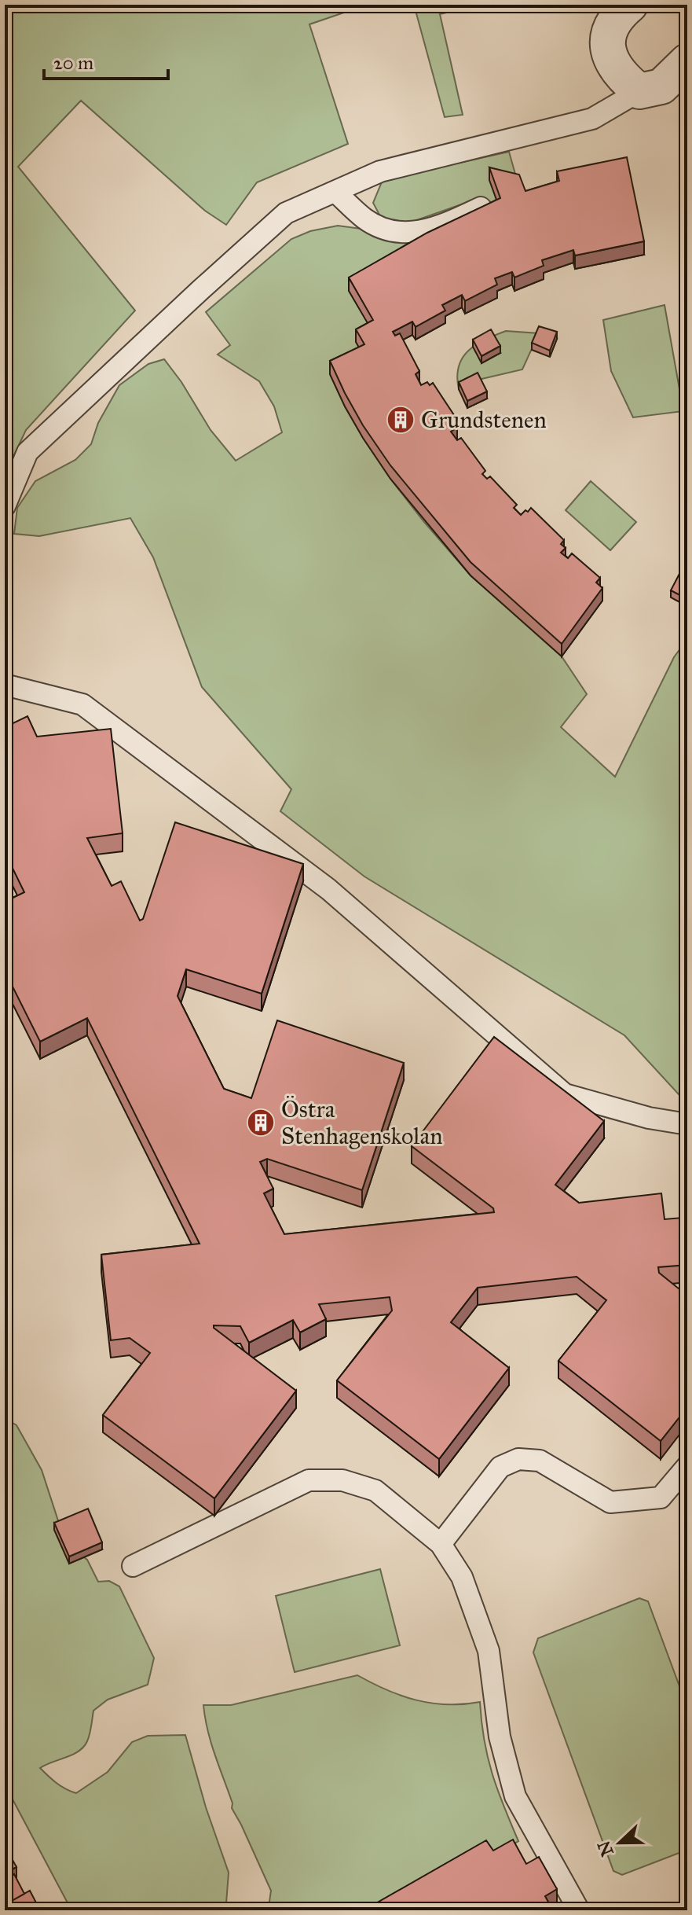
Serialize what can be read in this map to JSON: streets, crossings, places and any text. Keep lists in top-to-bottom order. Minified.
{"places":{"building":["Grundstenen","Östra Stenhagenskolan"]},"scale_bar":"20 m","north":"left"}
